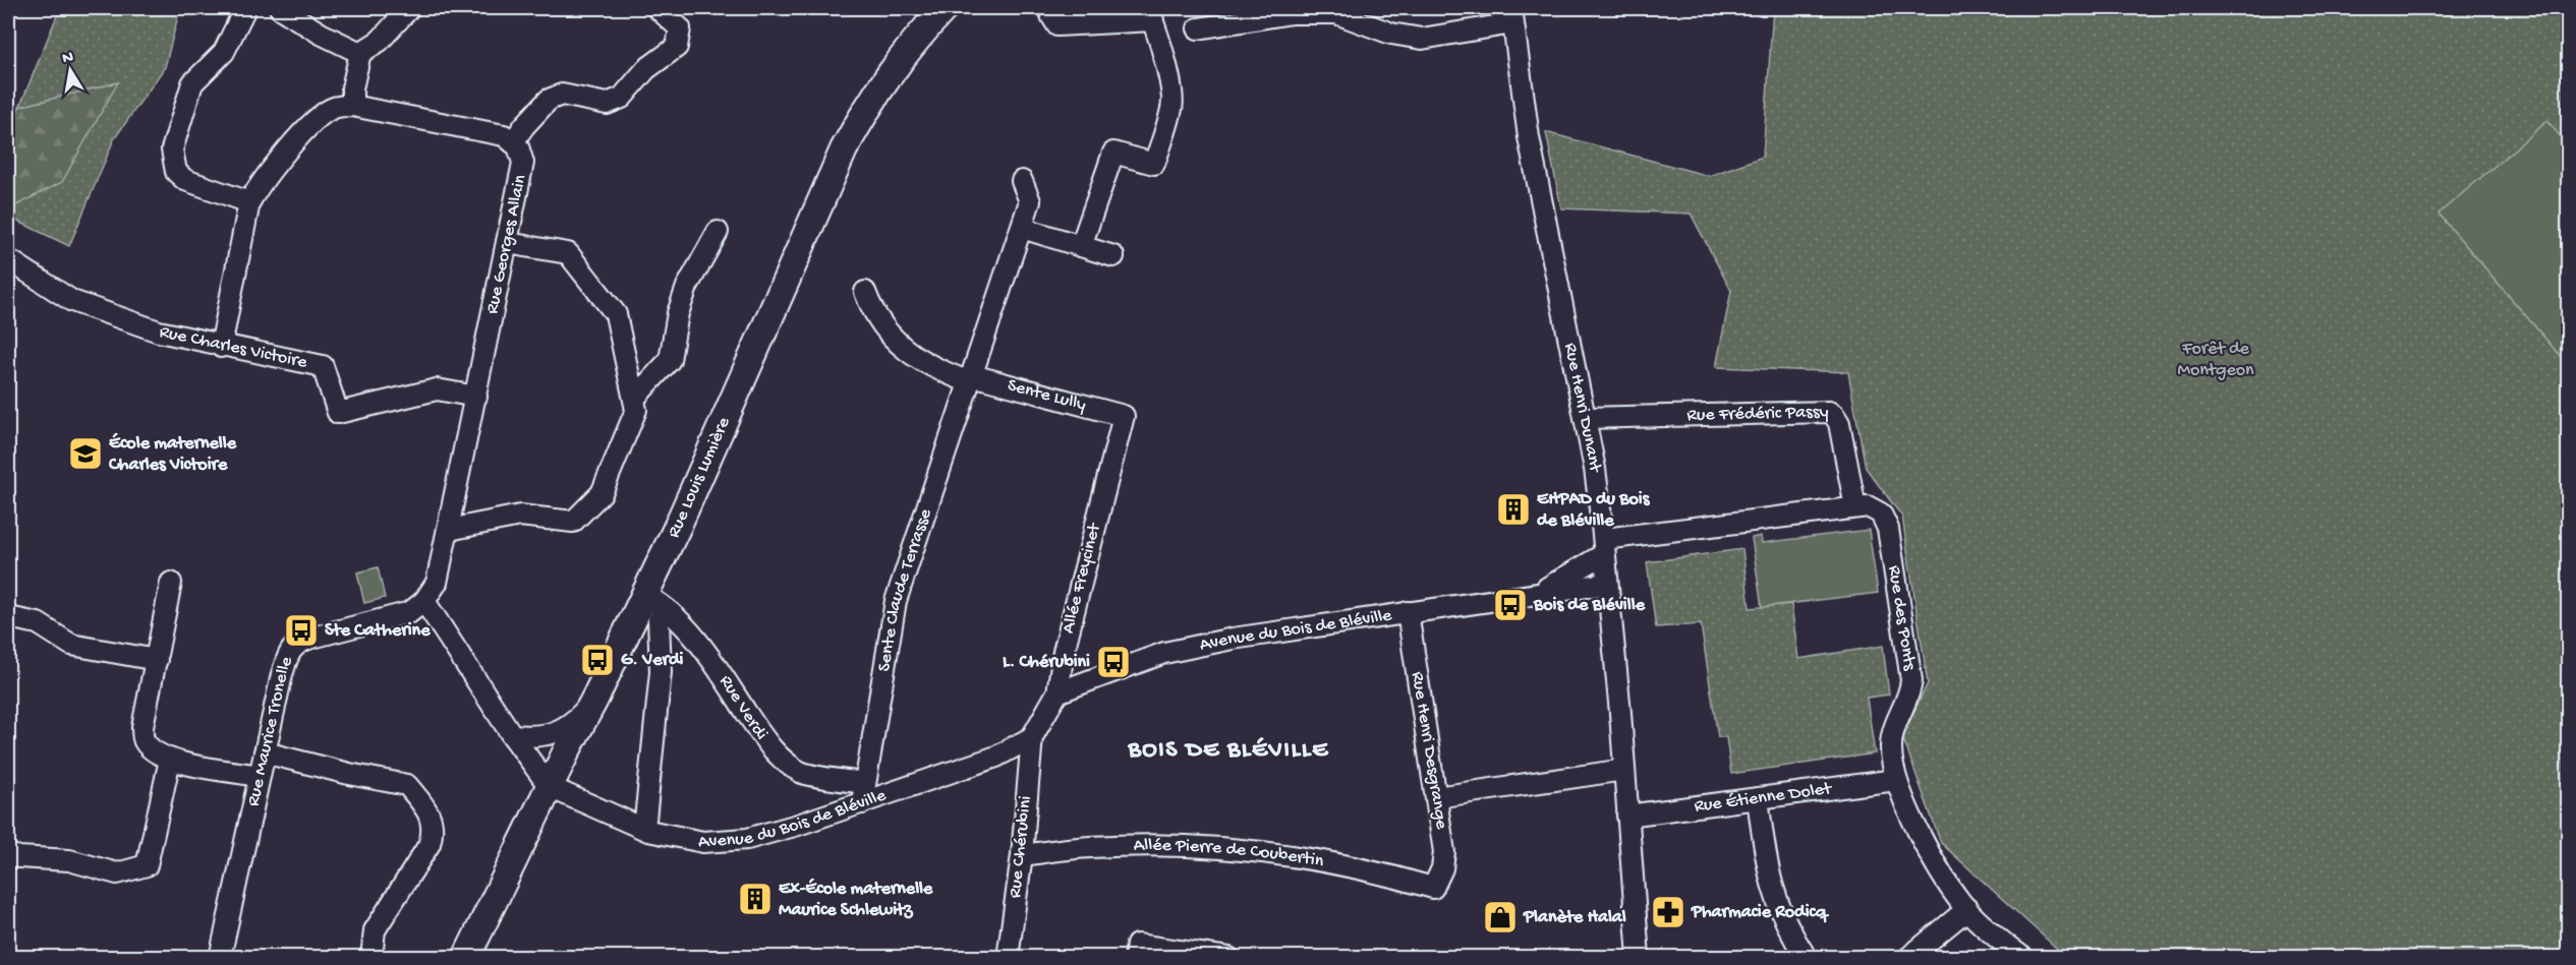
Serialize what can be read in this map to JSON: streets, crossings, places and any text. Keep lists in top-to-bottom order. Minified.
{"streets":{"main road":["Rue Louis Lumière"],"street":["Rue Georges Allain","Rue Charles Victoire","Sente Lully","Rue Henri Dunant","Rue Frédéric Passy","Allée Freycinet","Sente Claude Terrasse","Rue des Ponts","Avenue du Bois de Bléville","Rue Verdi","Rue Maurice Tronelle","Rue Henri Desgrange","Rue Étienne Dolet","Rue Chérubini","Allée Pierre de Coubertin"]},"crossings":[["Rue Georges Allain","Rue Charles Victoire"],["Rue Georges Allain","Rue Maurice Tronelle"],["Sente Lully","Allée Freycinet"],["Sente Lully","Sente Claude Terrasse"],["Rue Henri Dunant","Rue Frédéric Passy"],["Rue Henri Dunant","Rue des Ponts"],["Rue Henri Dunant","Avenue du Bois de Bléville"],["Rue Henri Dunant","Rue Étienne Dolet"],["Rue Frédéric Passy","Rue des Ponts"],["Rue Louis Lumière","Avenue du Bois de Bléville"],["Rue Louis Lumière","Rue Verdi"],["Allée Freycinet","Avenue du Bois de Bléville"],["Allée Freycinet","Rue Chérubini"],["Sente Claude Terrasse","Avenue du Bois de Bléville"],["Sente Claude Terrasse","Rue Verdi"],["Rue des Ponts","Avenue du Bois de Bléville"],["Rue des Ponts","Rue Étienne Dolet"],["Avenue du Bois de Bléville","Rue Henri Desgrange"],["Avenue du Bois de Bléville","Rue Chérubini"],["Rue Henri Desgrange","Allée Pierre de Coubertin"],["Rue Chérubini","Allée Pierre de Coubertin"]],"districts":["BOIS DE BLÉVILLE"],"parks":["Forêt de Montgeon"],"places":{"school or university":["École maternelle Charles Victoire"],"building":["EHPAD du Bois de Bléville","Ex-École maternelle Maurice Schlewitz"],"bus stop":["Bois de Bléville","Ste Catherine","G. Verdi","L. Chérubini"],"pharmacy":["Pharmacie Rodicq"],"shop":["Planète Halal"]},"north":"top"}
